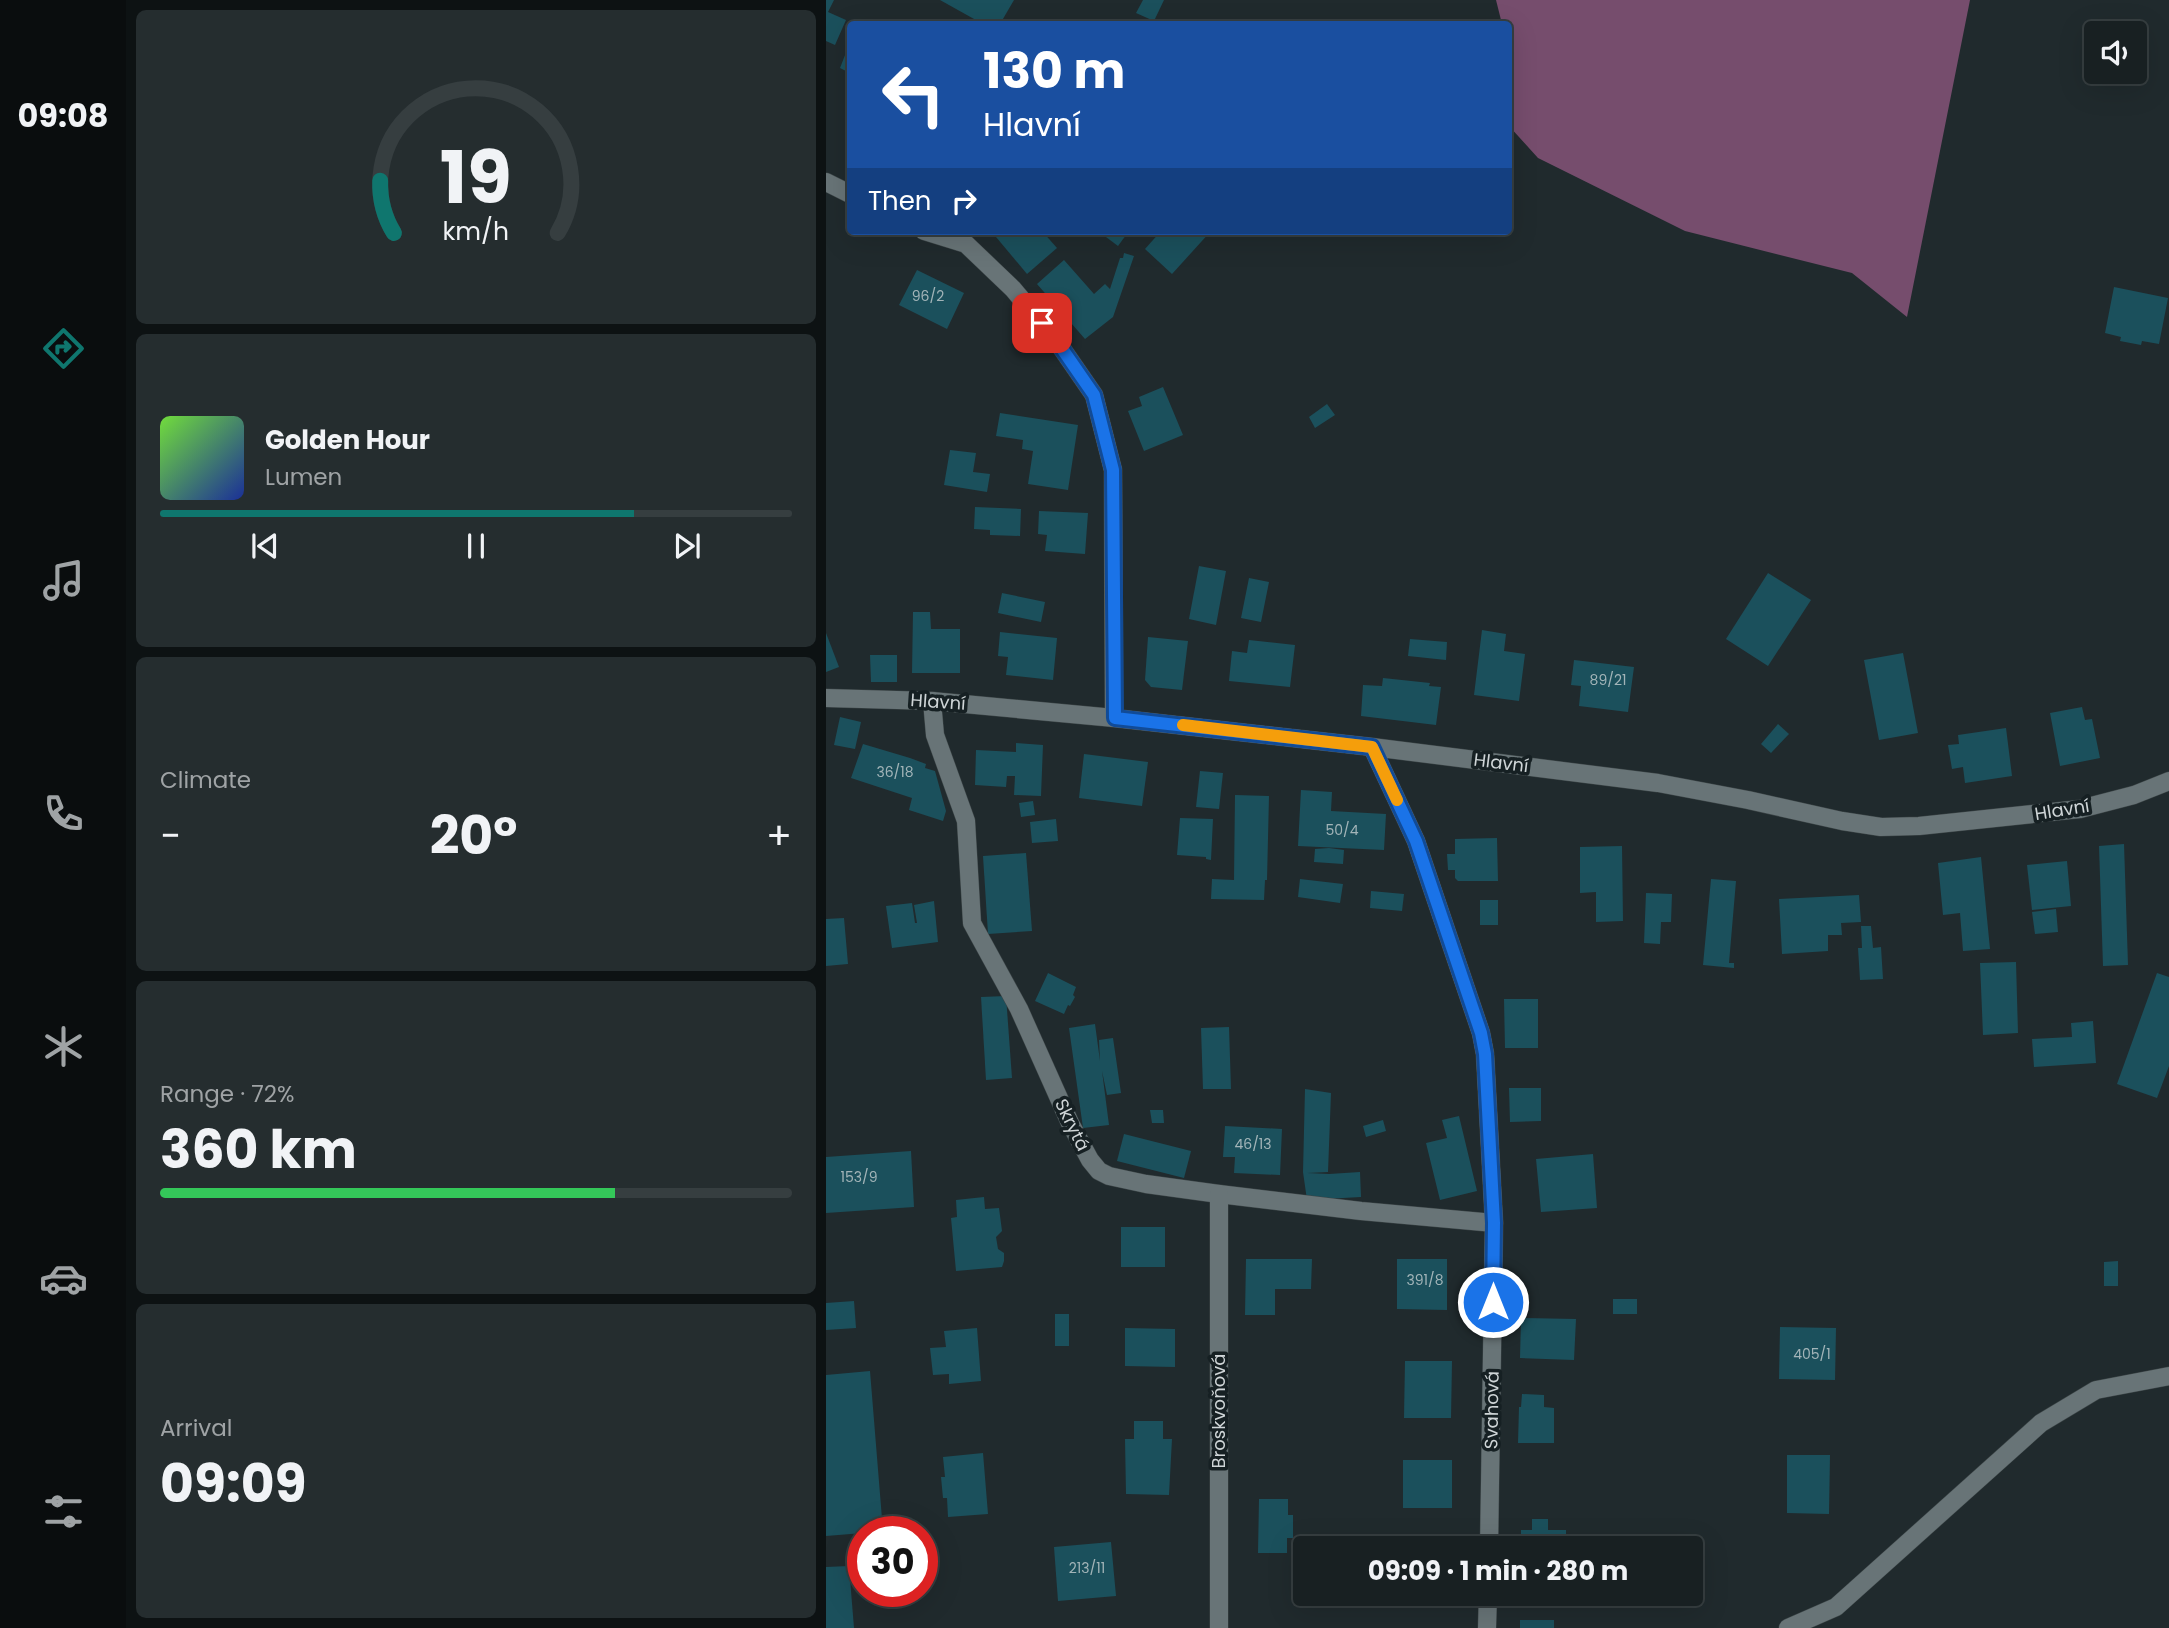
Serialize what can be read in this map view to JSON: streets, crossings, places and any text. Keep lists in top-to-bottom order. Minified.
{"streets":{"street":["Hlavní","Skrytá","Svahová","Broskvoňová"]},"crossings":[["Hlavní","Skrytá"],["Hlavní","Svahová"],["Skrytá","Svahová"],["Skrytá","Broskvoňová"]],"house_numbers":["96/2","89/21","36/18","50/4","46/13","153/9","391/8","405/1","213/11"],"page":{"tabs":"09:08","turn":["130 m","Hlavní"],"then":"Then","song":["Golden Hour","Lumen"],"tile":["Climate",["Range · 72%","360 km"],["Arrival","09:09"]],"heat":["−","20°","+"],"limit":"30","trip":"09:09 · 1 min · 280 m","gauge":["19","km/h"]}}
